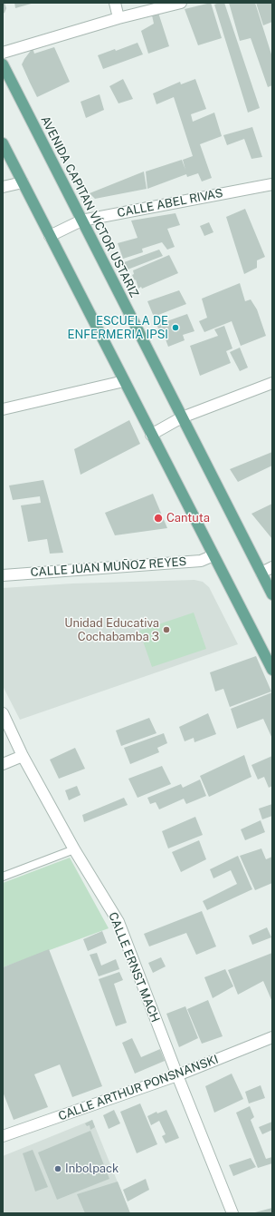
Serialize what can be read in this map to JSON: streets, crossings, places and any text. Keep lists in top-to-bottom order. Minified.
{"streets":{"main road":["AVENIDA CAPITAN VÍCTOR USTARIZ"],"street":["CALLE ABEL RIVAS","CALLE JUAN MUÑOZ REYES","CALLE ERNST MACH","CALLE ARTHUR PONSNANSKI"]},"crossings":[["CALLE ABEL RIVAS","AVENIDA CAPITAN VÍCTOR USTARIZ"],["CALLE ERNST MACH","CALLE ARTHUR PONSNANSKI"]],"places":["ESCUELA DE ENFERMERIA IPSI","Cantuta","Unidad Educativa Cochabamba 3","Inbolpack"]}
